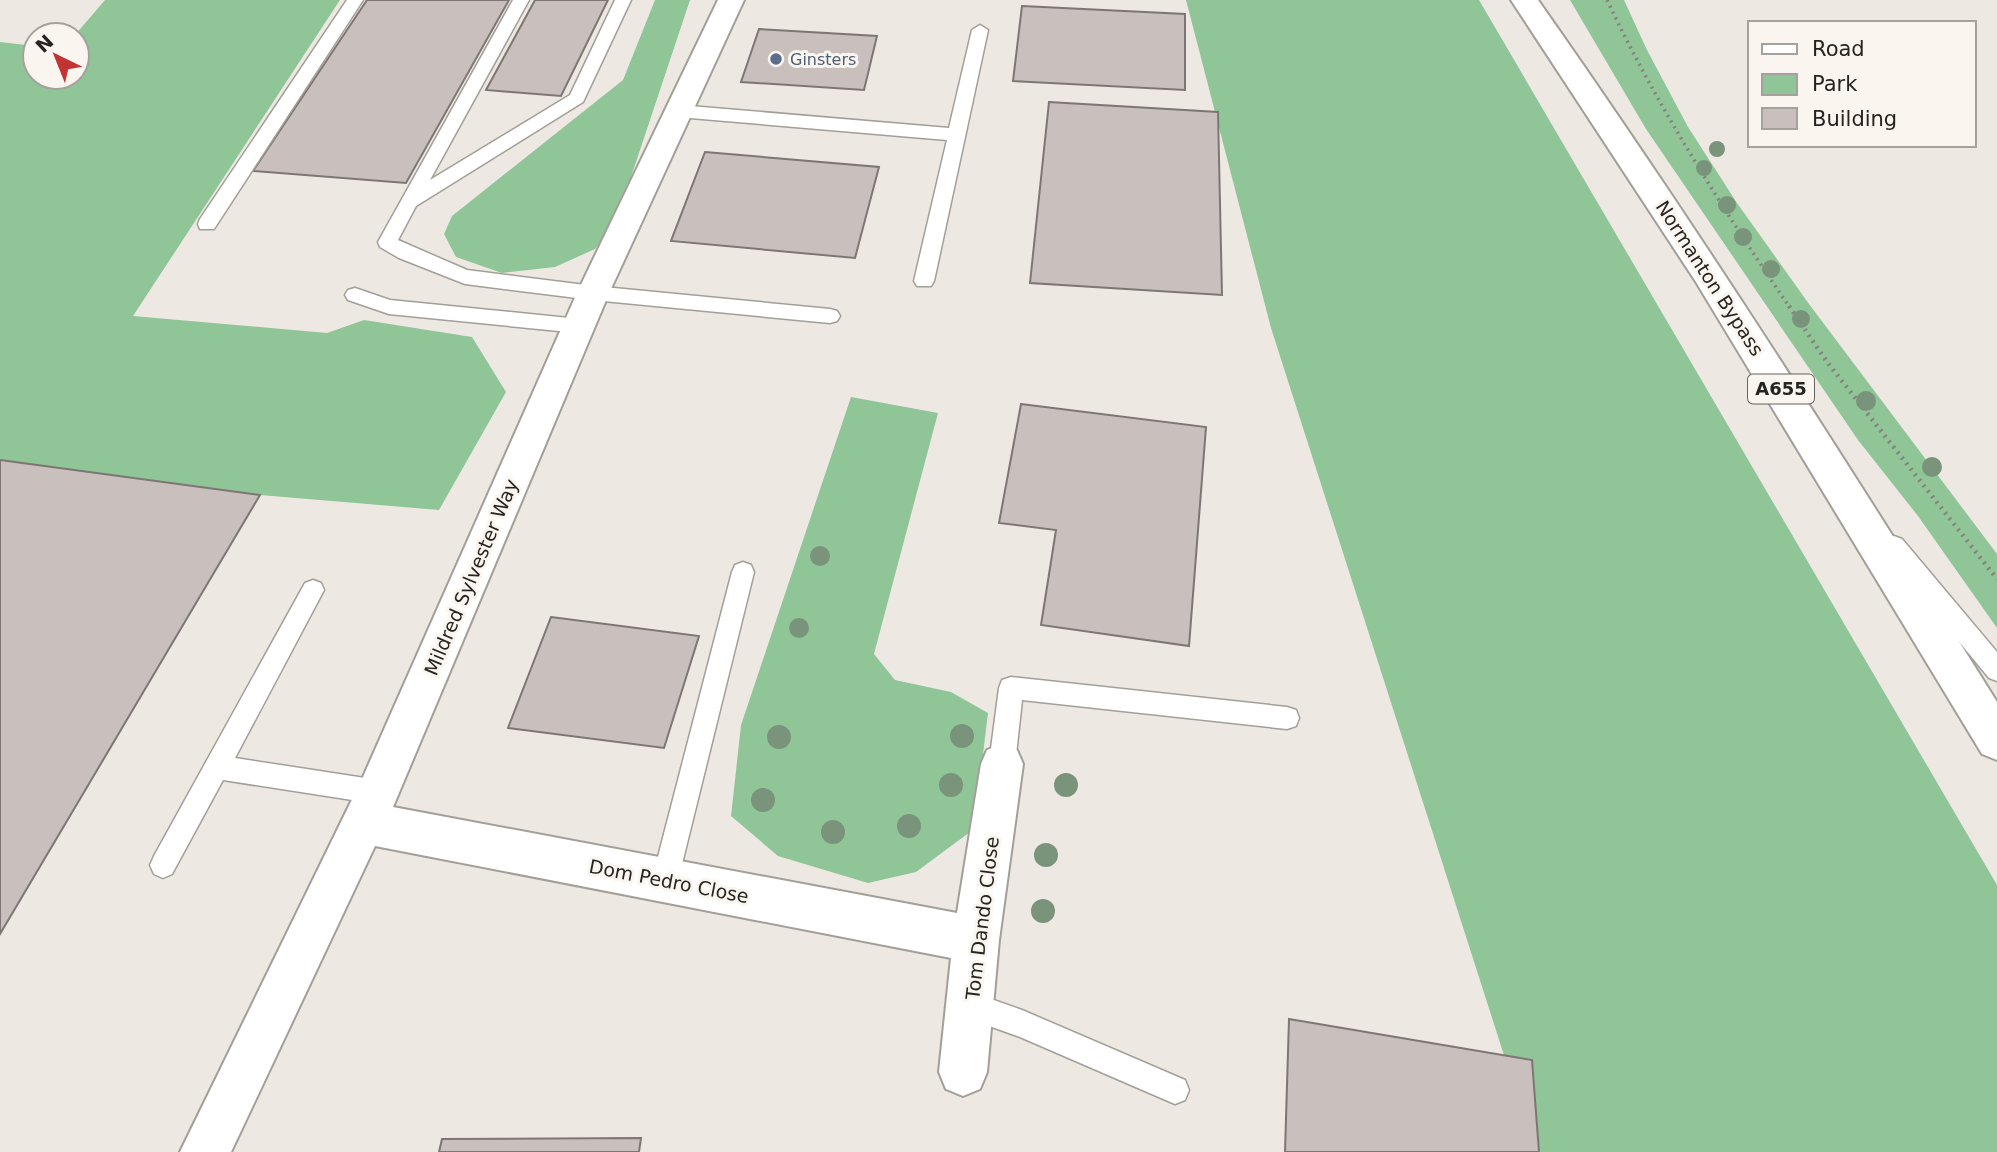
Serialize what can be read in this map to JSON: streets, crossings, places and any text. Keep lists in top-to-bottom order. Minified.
{"streets":{"street":["Normanton Bypass","A655","Mildred Sylvester Way","Dom Pedro Close","Tom Dando Close"]},"crossings":[["Mildred Sylvester Way","Dom Pedro Close"],["Dom Pedro Close","Tom Dando Close"]],"places":["Ginsters"],"legend":["Road","Park","Building"],"north":"top left"}
